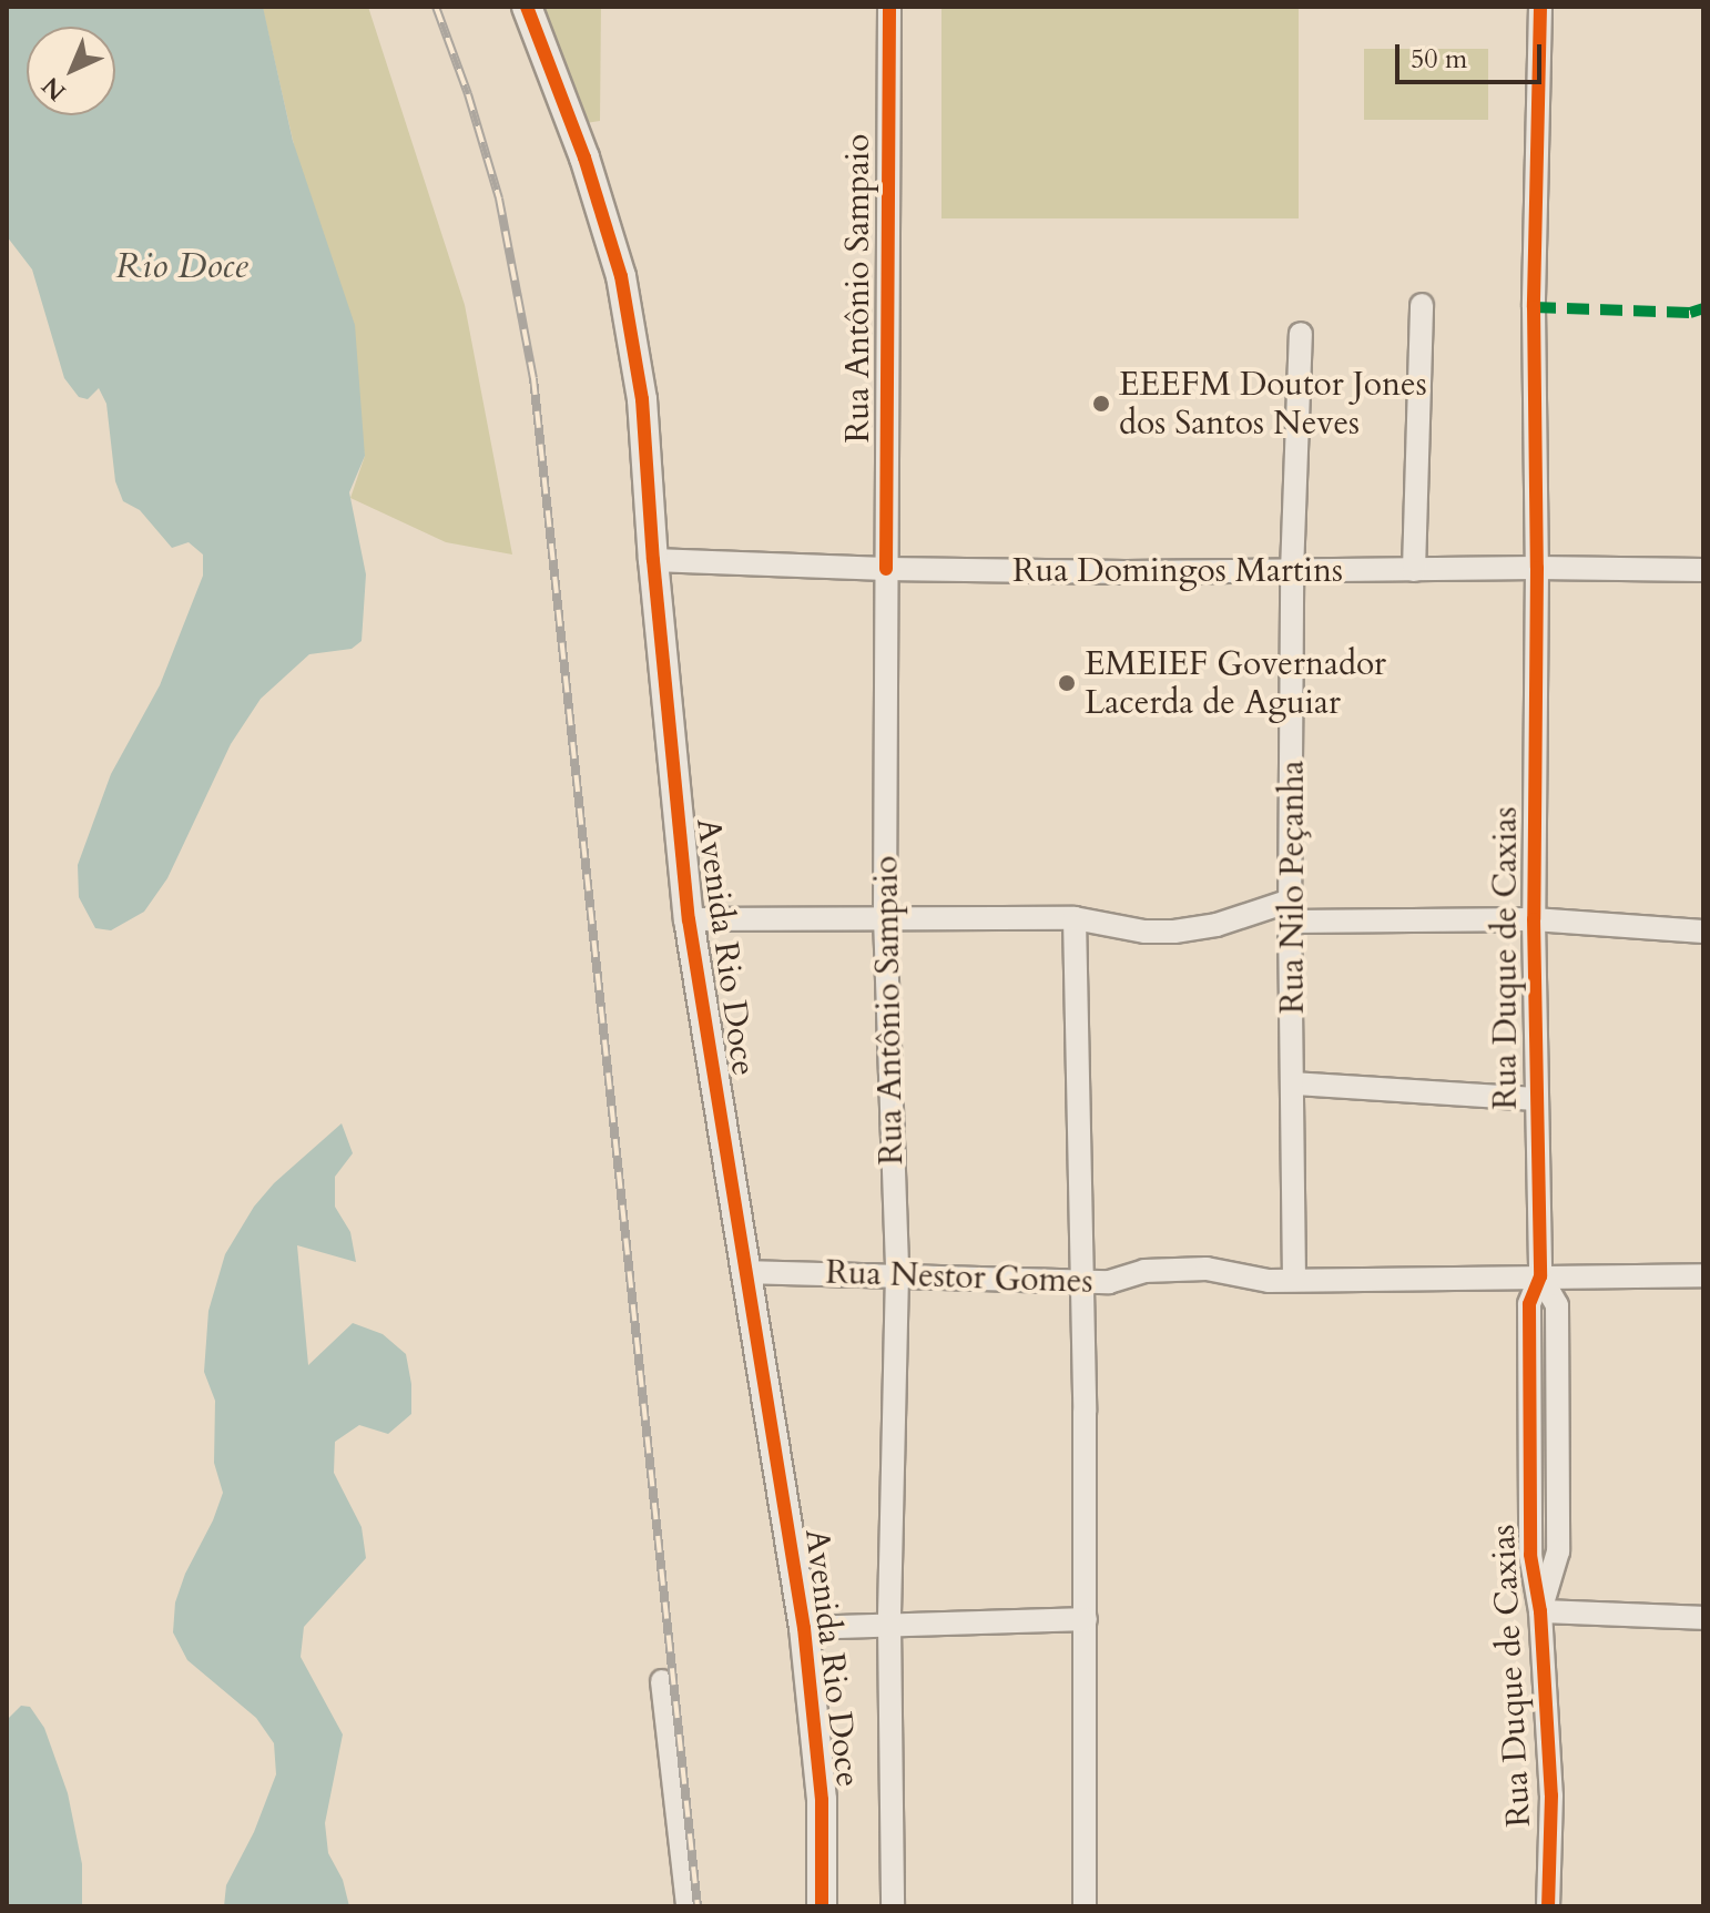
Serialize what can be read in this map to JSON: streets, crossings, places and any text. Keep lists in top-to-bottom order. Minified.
{"streets":{"street":["Rua Antônio Sampaio","Rua Domingos Martins","Rua Nilo Peçanha","Avenida Rio Doce","Rua Duque de Caxias","Rua Nestor Gomes"]},"crossings":[["Rua Antônio Sampaio","Rua Domingos Martins"],["Rua Antônio Sampaio","Rua Nestor Gomes"],["Rua Domingos Martins","Rua Nilo Peçanha"],["Rua Domingos Martins","Avenida Rio Doce"],["Rua Domingos Martins","Rua Duque de Caxias"],["Rua Nilo Peçanha","Rua Nestor Gomes"],["Avenida Rio Doce","Rua Nestor Gomes"],["Rua Duque de Caxias","Rua Nestor Gomes"]],"water":["Rio Doce"],"places":["EEEFM Doutor Jones dos Santos Neves","EMEIEF Governador Lacerda de Aguiar"],"scale_bar":"50 m","north":"bottom left"}
